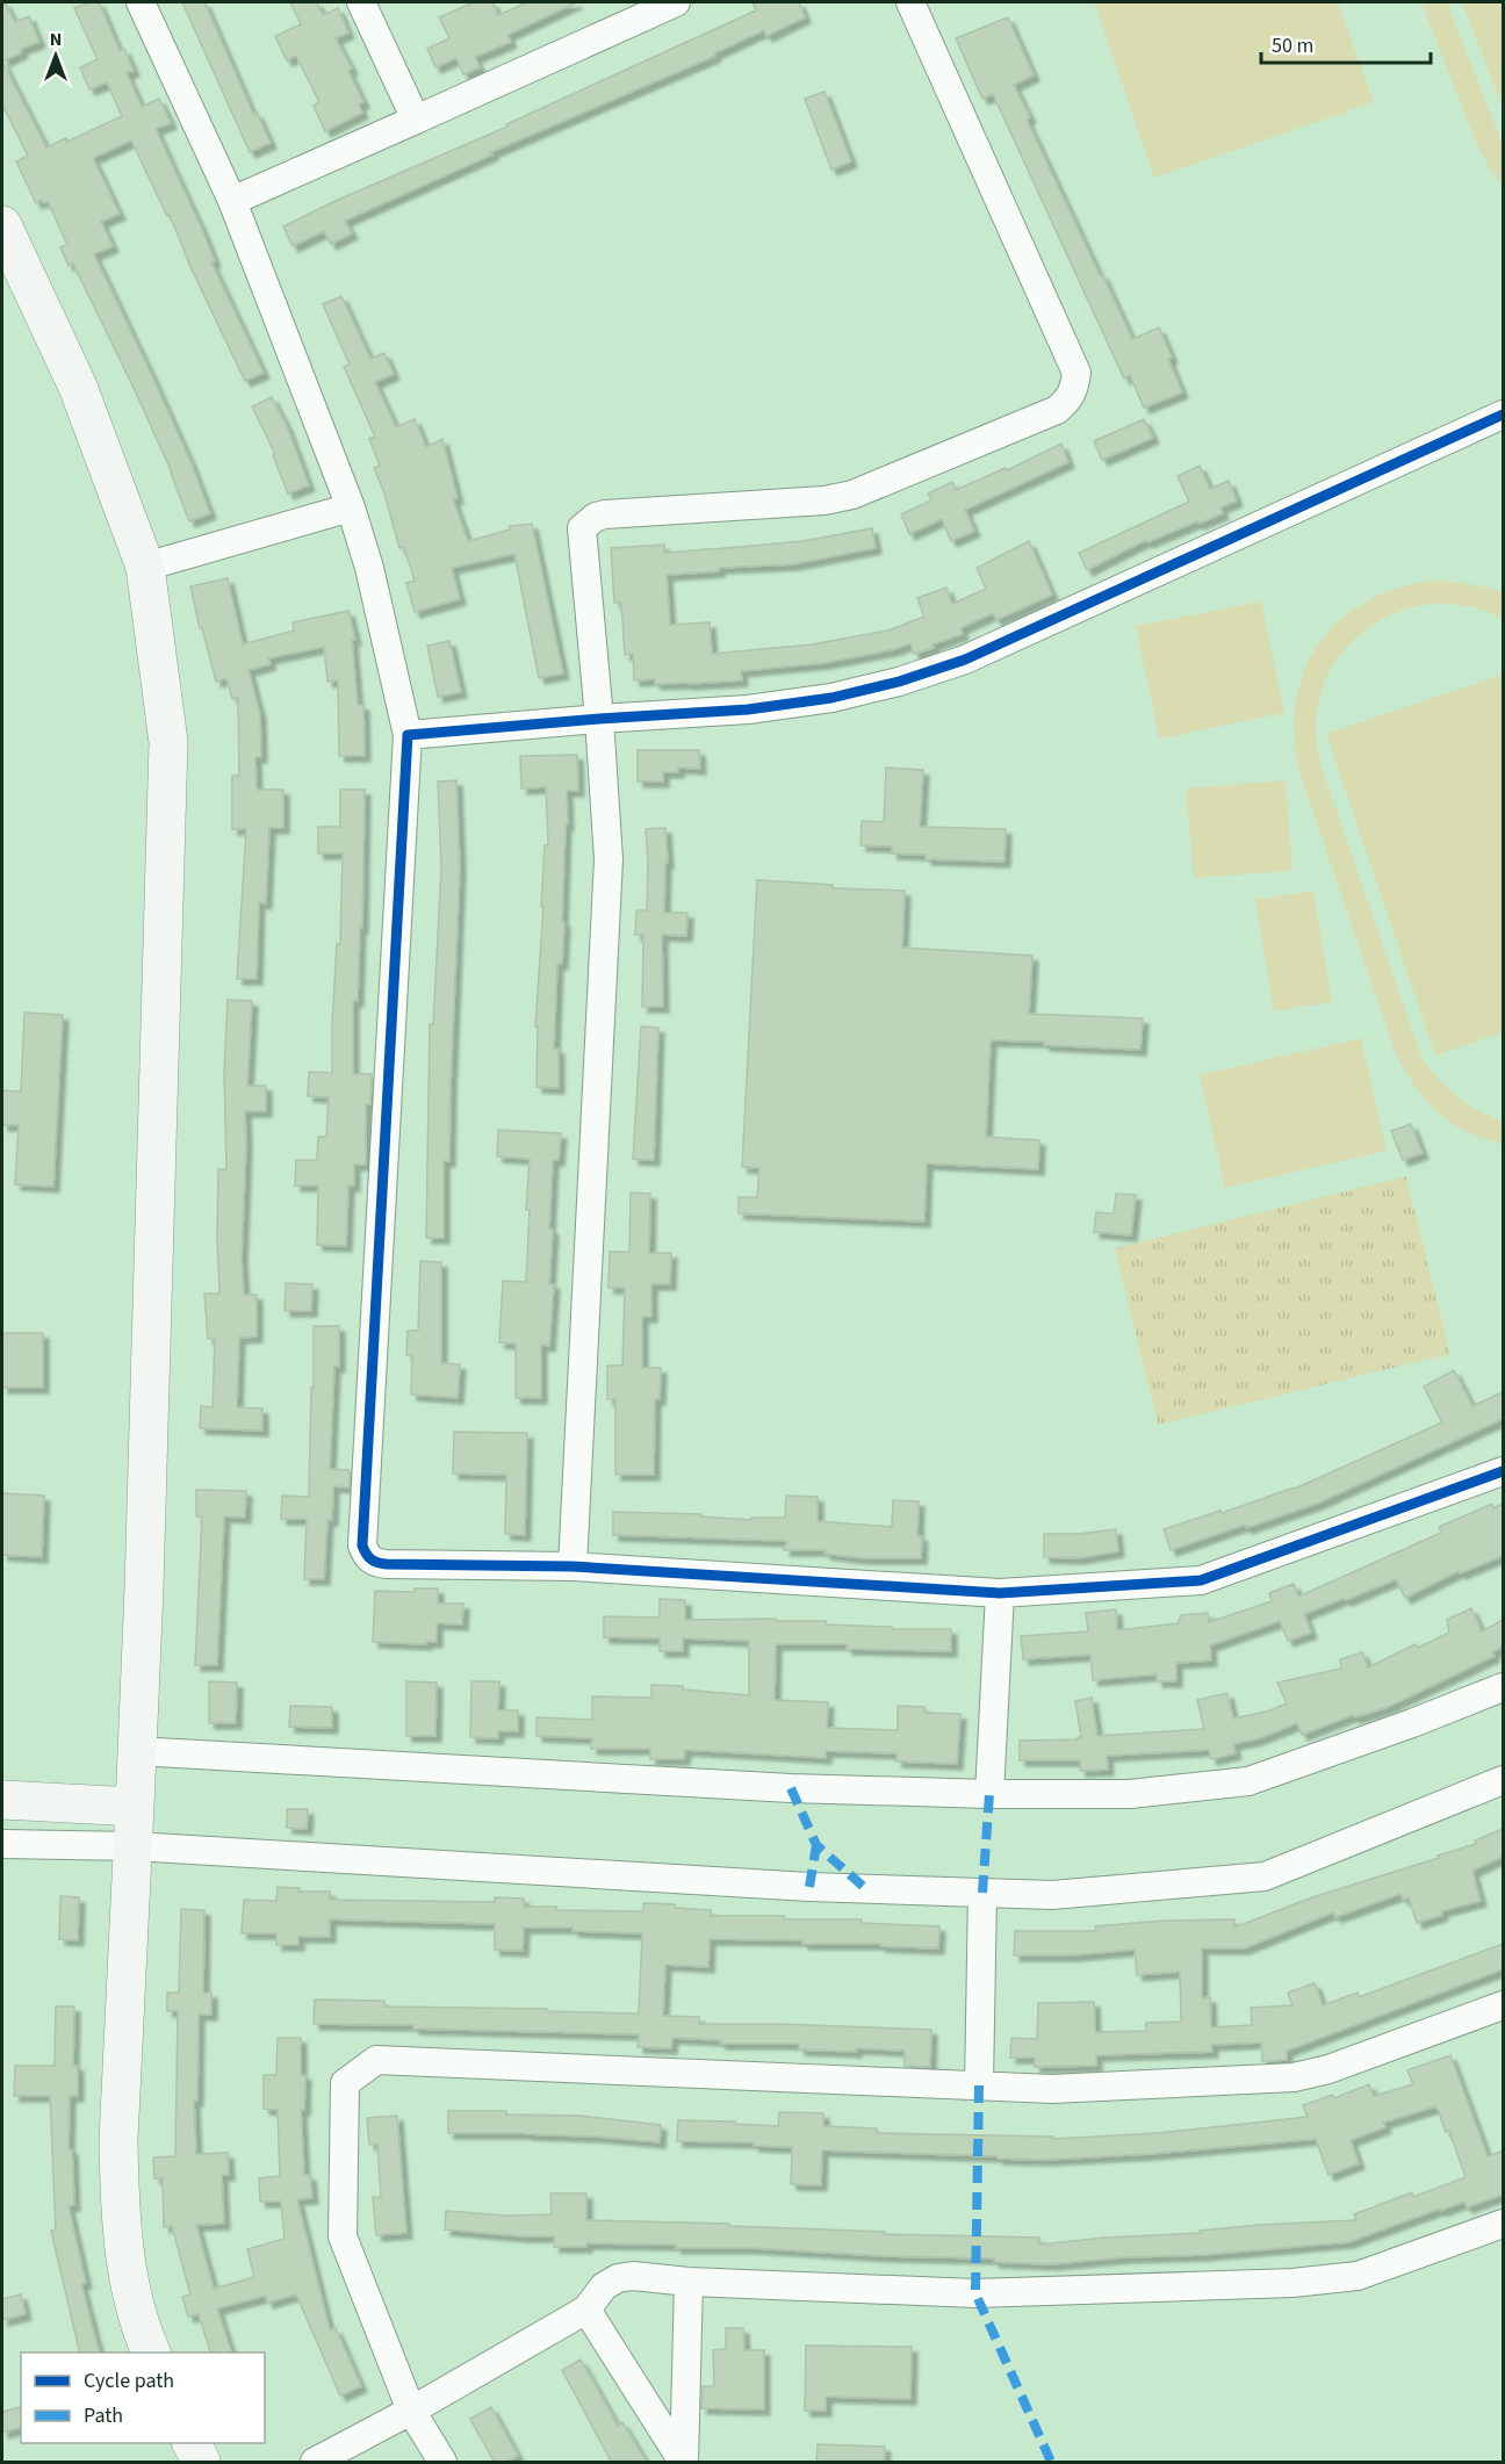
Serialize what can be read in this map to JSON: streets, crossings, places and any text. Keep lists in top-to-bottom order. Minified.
{"legend":["Cycle path","Path"],"scale_bar":"50 m","north":"top"}
